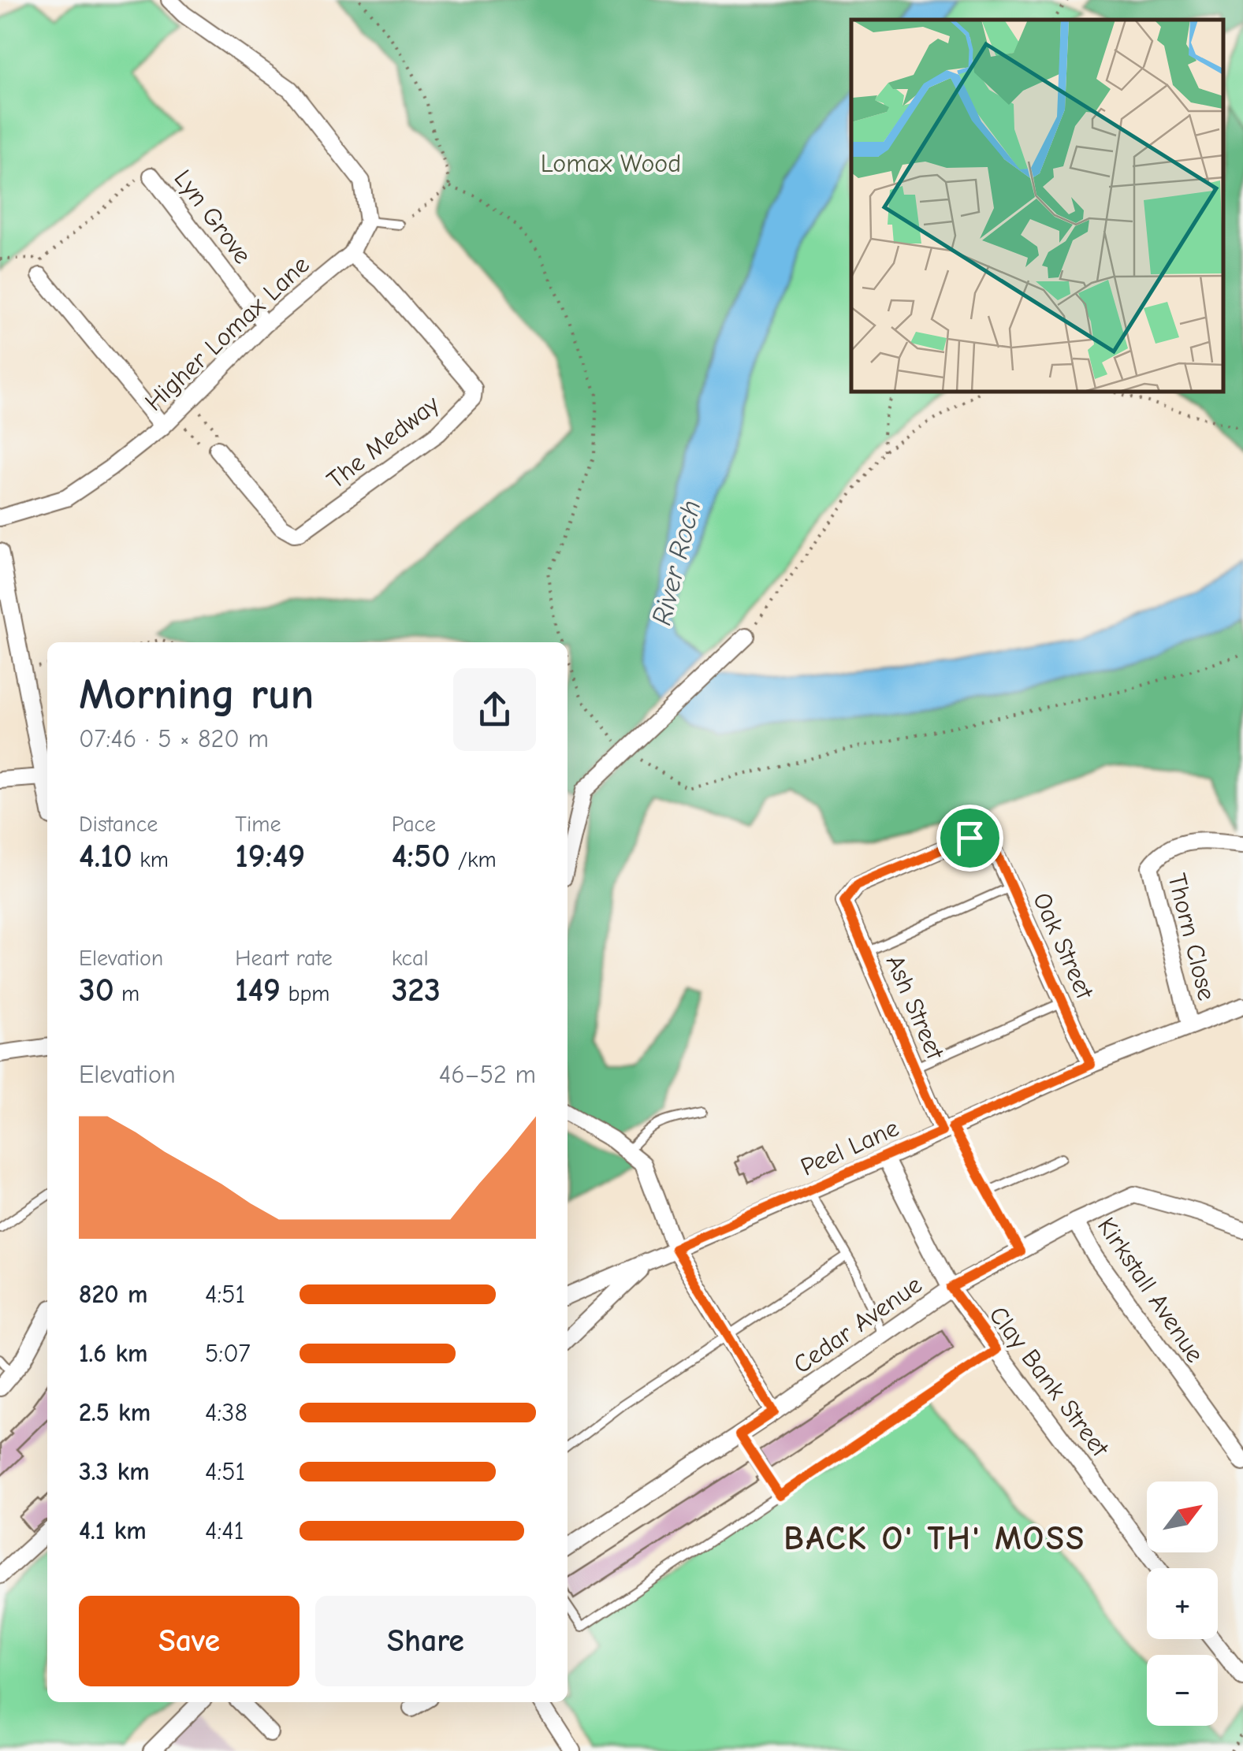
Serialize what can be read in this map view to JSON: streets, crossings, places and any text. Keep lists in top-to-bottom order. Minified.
{"streets":{"street":["Lyn Grove","Higher Lomax Lane","The Medway","Thorn Close","Oak Street","Ash Street","Peel Lane","Kirkstall Avenue","Cedar Avenue","Clay Bank Street"]},"crossings":[["Lyn Grove","Higher Lomax Lane"],["Higher Lomax Lane","The Medway"],["Thorn Close","Peel Lane"],["Oak Street","Ash Street"],["Oak Street","Peel Lane"],["Ash Street","Peel Lane"],["Peel Lane","Clay Bank Street"],["Kirkstall Avenue","Cedar Avenue"],["Cedar Avenue","Clay Bank Street"]],"districts":["BACK O' TH' MOSS"],"water":["River Roch"],"parks":["Lomax Wood"],"north":"top right","page":{"heading":["Morning run","07:46 · 5 × 820 m"],"stats":[["Distance","4.10 km"],["Time","19:49"],["Pace","4:50 /km"],["Elevation","30 m"],["Heart rate","149 bpm"],["kcal","323"]],"chart":["Elevation","46–52 m"],"list":[{"name":"820 m","note":"4:51"},{"name":"1.6 km","note":"5:07"},{"name":"2.5 km","note":"4:38"},{"name":"3.3 km","note":"4:51"},{"name":"4.1 km","note":"4:41"}],"map_buttons":["+","−"],"buttons":["Save","Share"]}}
